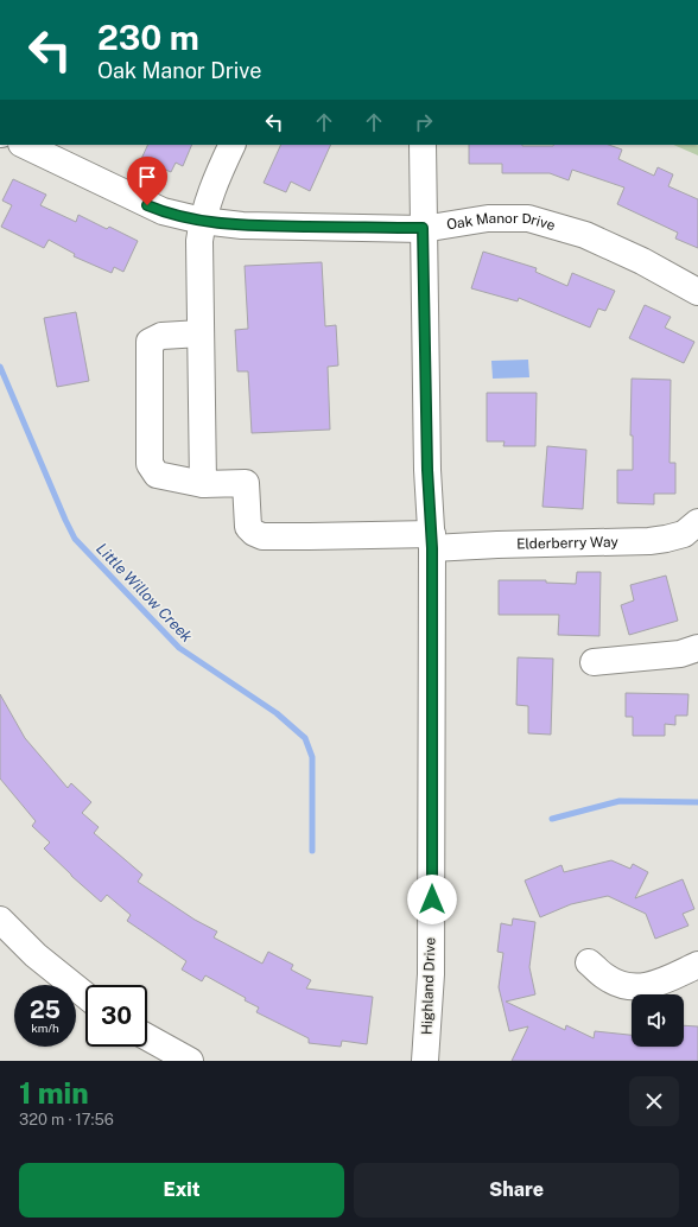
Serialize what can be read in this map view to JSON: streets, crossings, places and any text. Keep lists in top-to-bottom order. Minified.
{"streets":{"street":["Oak Manor Drive","Elderberry Way","Highland Drive"]},"crossings":[["Oak Manor Drive","Highland Drive"],["Elderberry Way","Highland Drive"]],"water":["Little Willow Creek"],"page":{"turn":["230 m","Oak Manor Drive"],"speed":"25 km/h","limit":"30","heading":["1 min","320 m · 17:56"],"buttons":["Exit","Share"]}}
